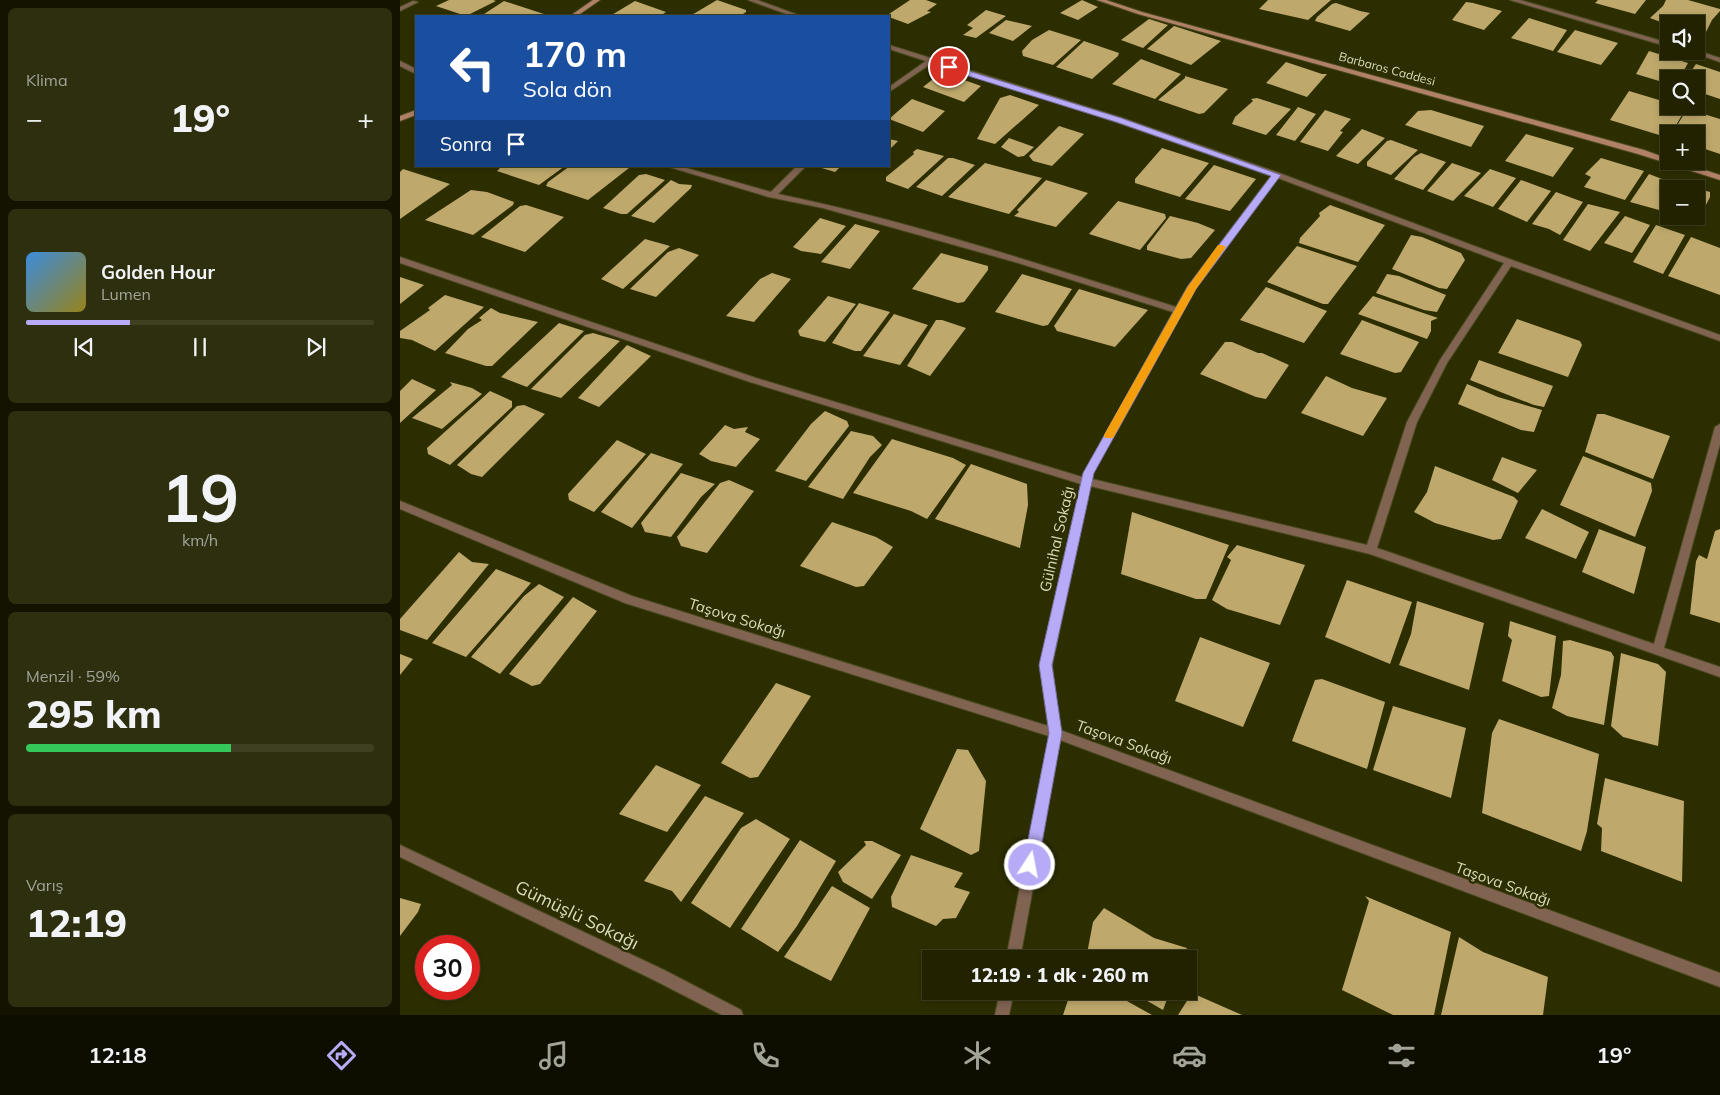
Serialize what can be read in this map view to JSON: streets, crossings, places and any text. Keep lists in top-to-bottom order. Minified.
{"streets":{"street":["Barbaros Caddesi","Gülnihal Sokağı","Taşova Sokağı","Gümüşlü Sokağı"]},"crossings":[["Gülnihal Sokağı","Taşova Sokağı"]],"page":{"tile":["Klima",["19","km/h"],["Menzil · 59%","295 km"],["Varış","12:19"]],"map_buttons":["+","−"],"turn":["170 m","Sola dön"],"heat":["−","19°","+"],"then":"Sonra","song":["Golden Hour","Lumen"],"limit":"30","trip":"12:19 · 1 dk · 260 m","tabs":["12:18","19°"]}}
